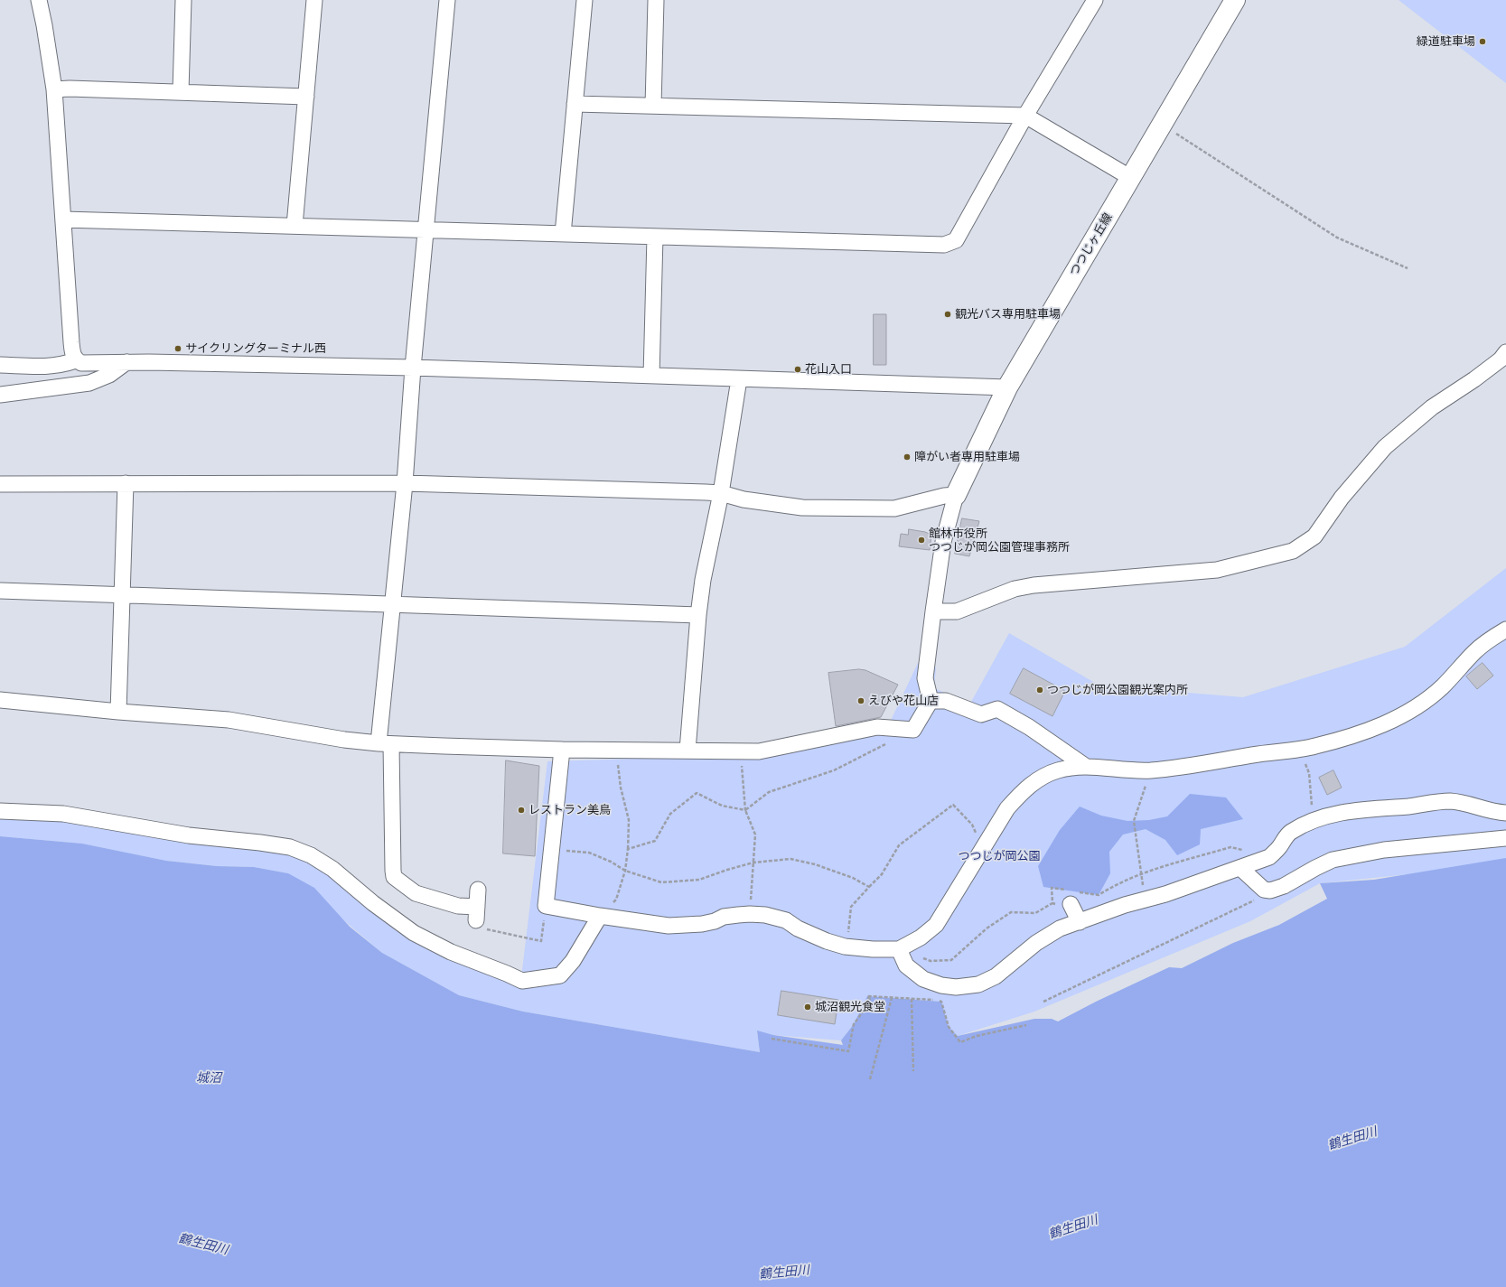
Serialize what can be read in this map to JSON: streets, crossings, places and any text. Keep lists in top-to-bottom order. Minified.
{"streets":{"main road":["つつじヶ丘線"]},"water":["城沼","鶴生田川"],"parks":["つつじが岡公園"],"places":["緑道駐車場","観光バス専用駐車場","サイクリングターミナル西","花山入口","障がい者専用駐車場","館林市役所 つつじが岡公園管理事務所","つつじが岡公園観光案内所","えびや花山店","レストラン美鳥","城沼観光食堂"]}
